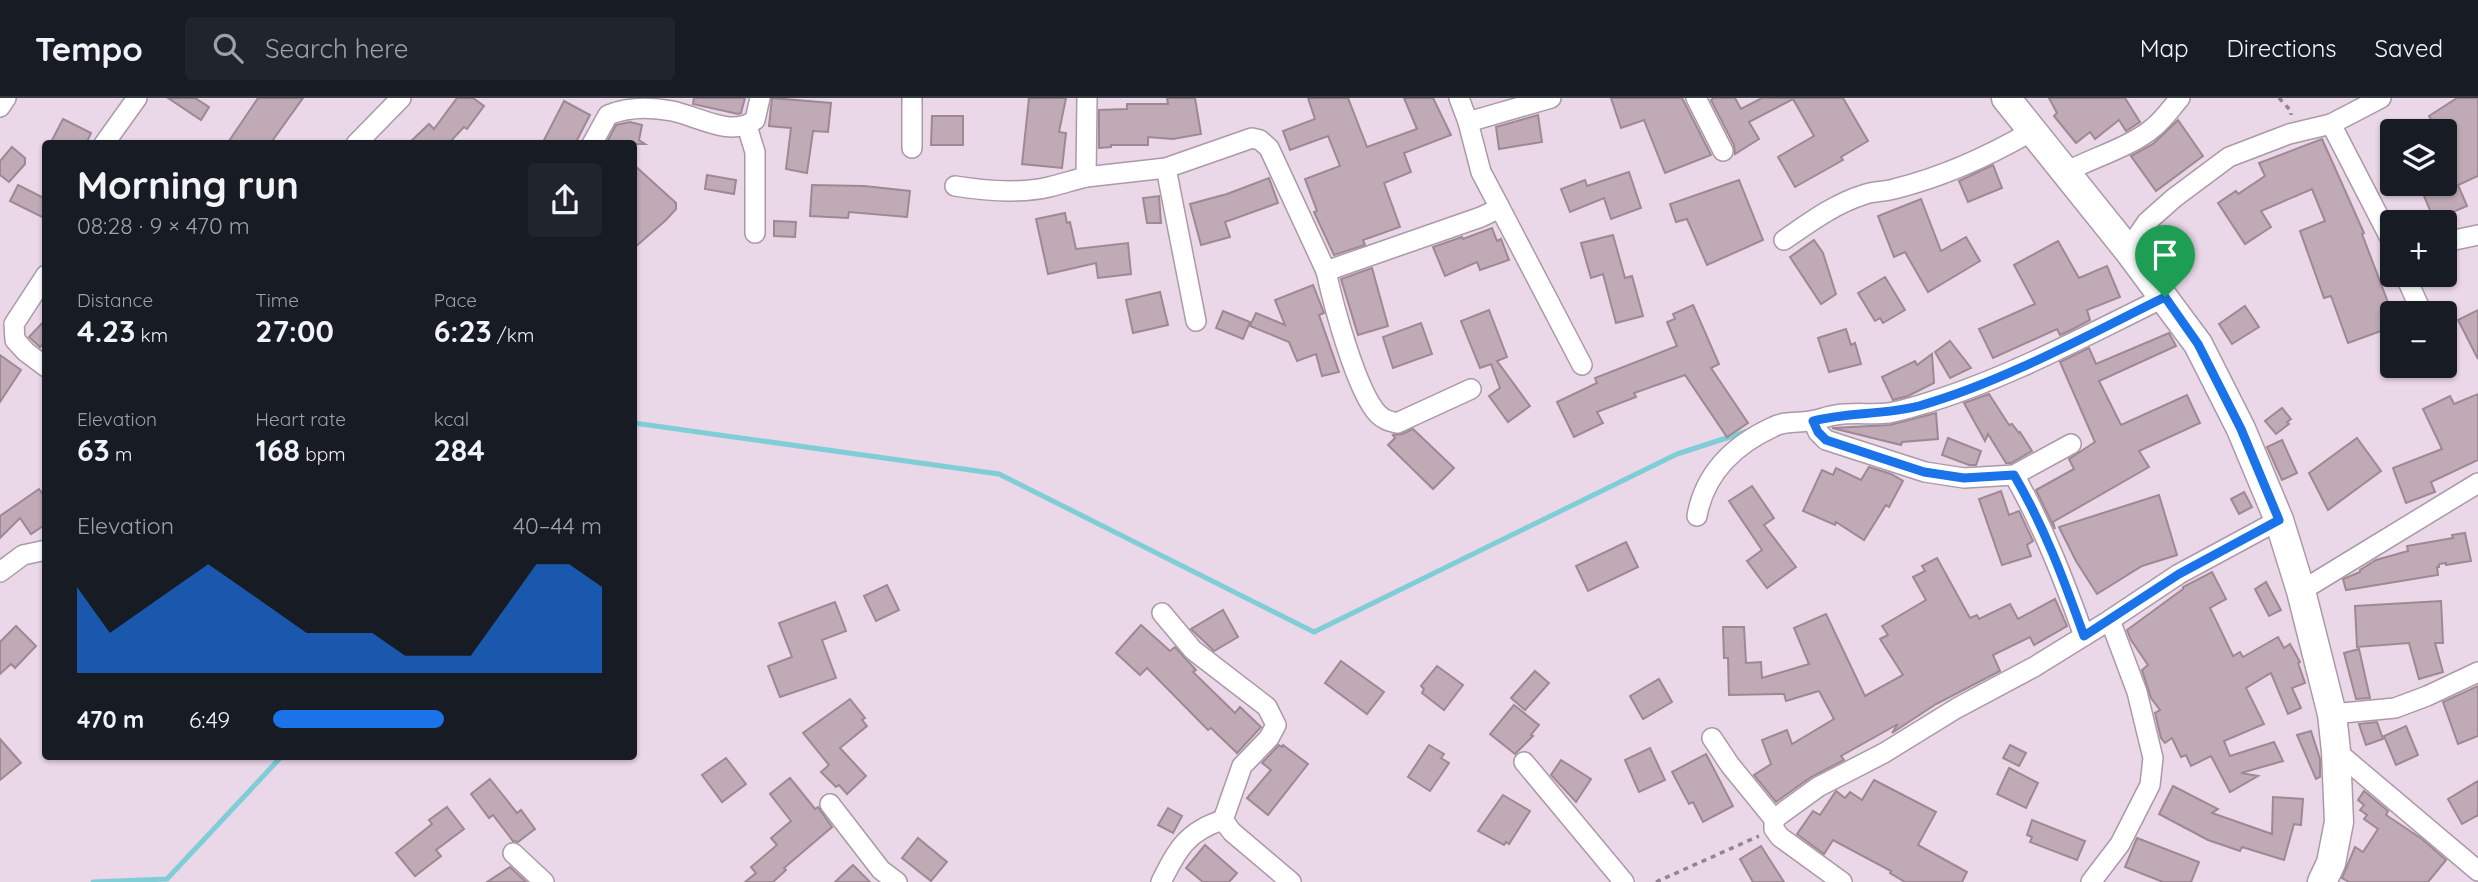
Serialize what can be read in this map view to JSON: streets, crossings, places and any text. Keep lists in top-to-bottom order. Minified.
{"page":{"header":"Tempo","search":"Search here","nav":["Map","Directions","Saved"],"map_buttons":["+","−"],"heading":["Morning run","08:28 · 9 × 470 m"],"stats":[["Distance","4.23 km"],["Time","27:00"],["Pace","6:23 /km"],["Elevation","63 m"],["Heart rate","168 bpm"],["kcal","284"]],"chart":["Elevation","40–44 m"],"list":[{"name":"470 m","note":"6:49"}]}}
